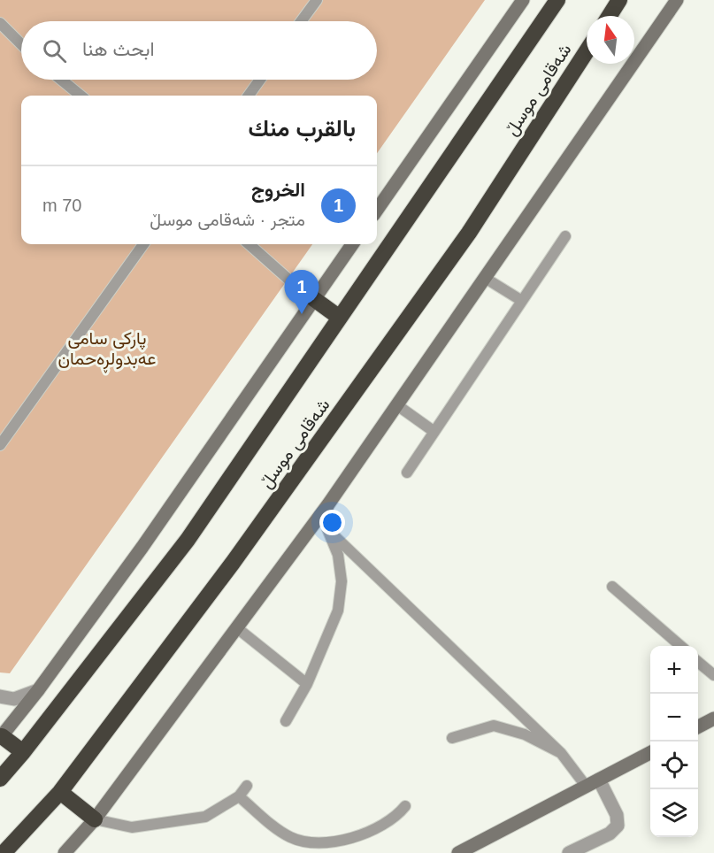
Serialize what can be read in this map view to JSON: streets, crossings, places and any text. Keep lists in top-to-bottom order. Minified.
{"streets":{"highway":["شەقامی موسڵ"]},"parks":["پارکی سامی عەبدولڕەحمان"],"north":"top","page":{"search":"ابحث هنا","heading":"بالقرب منك","list":[{"mark":"1","name":"الخروج","note":"متجر · شەقامی موسڵ","value":"70 m"}],"pins":"1","map_buttons":["+","−"]}}
